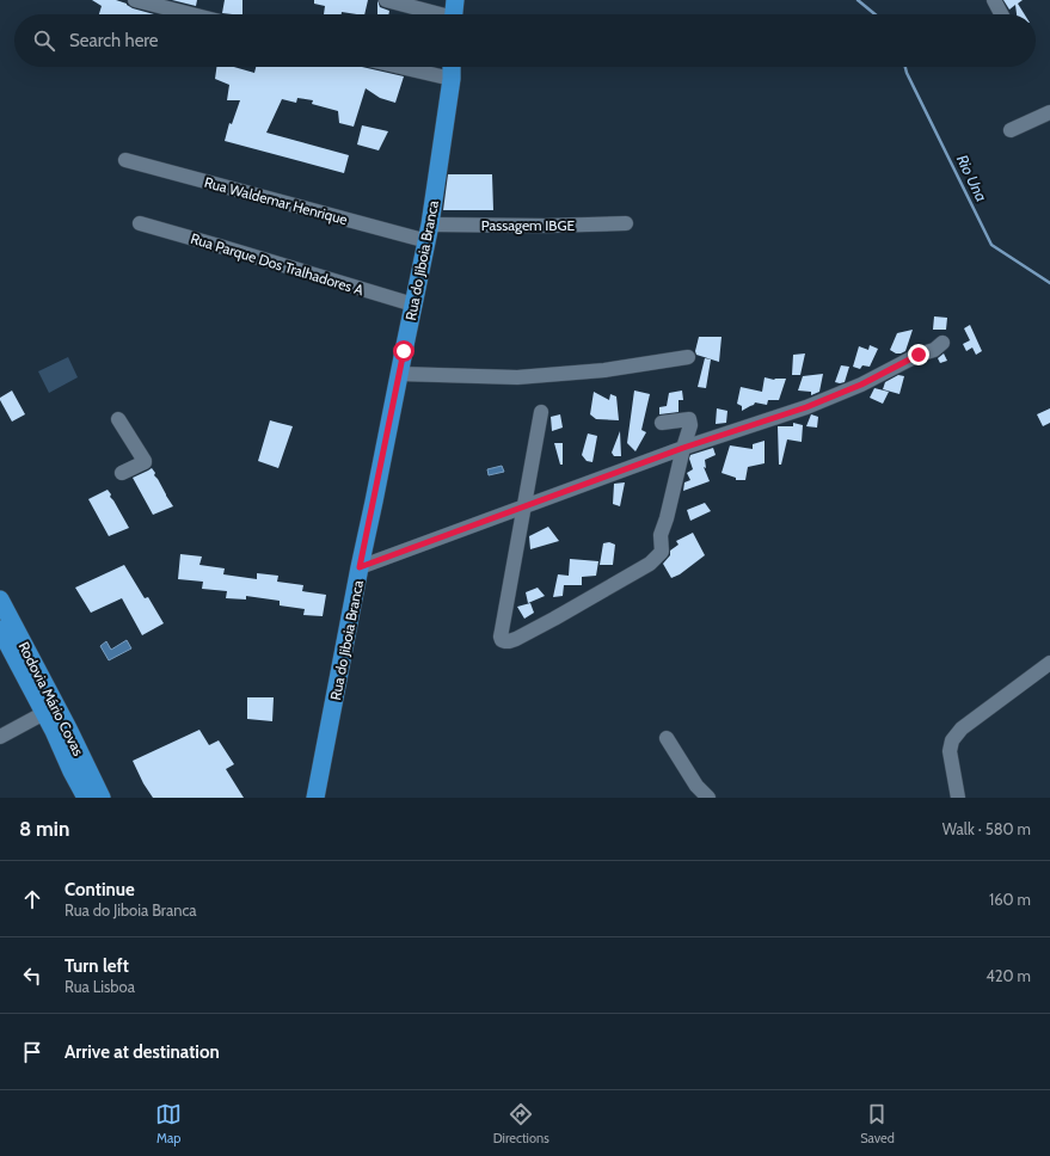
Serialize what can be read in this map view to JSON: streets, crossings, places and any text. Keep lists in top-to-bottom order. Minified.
{"streets":{"main road":["Rua do Jiboia Branca","Rodovia Mário Covas"],"street":["Rua Waldemar Henrique","Passagem IBGE","Rua Parque Dos Tralhadores A"]},"crossings":[["Rua Waldemar Henrique","Passagem IBGE"],["Rua Waldemar Henrique","Rua do Jiboia Branca"],["Passagem IBGE","Rua do Jiboia Branca"],["Rua do Jiboia Branca","Rua Parque Dos Tralhadores A"]],"water":["Rio Una"],"page":{"search":"Search here","heading":["8 min","Walk · 580 m"],"list":[["Continue","Rua do Jiboia Branca","160 m"],["Turn left","Rua Lisboa","420 m"],"Arrive at destination"],"nav":["Map","Directions","Saved"]}}
